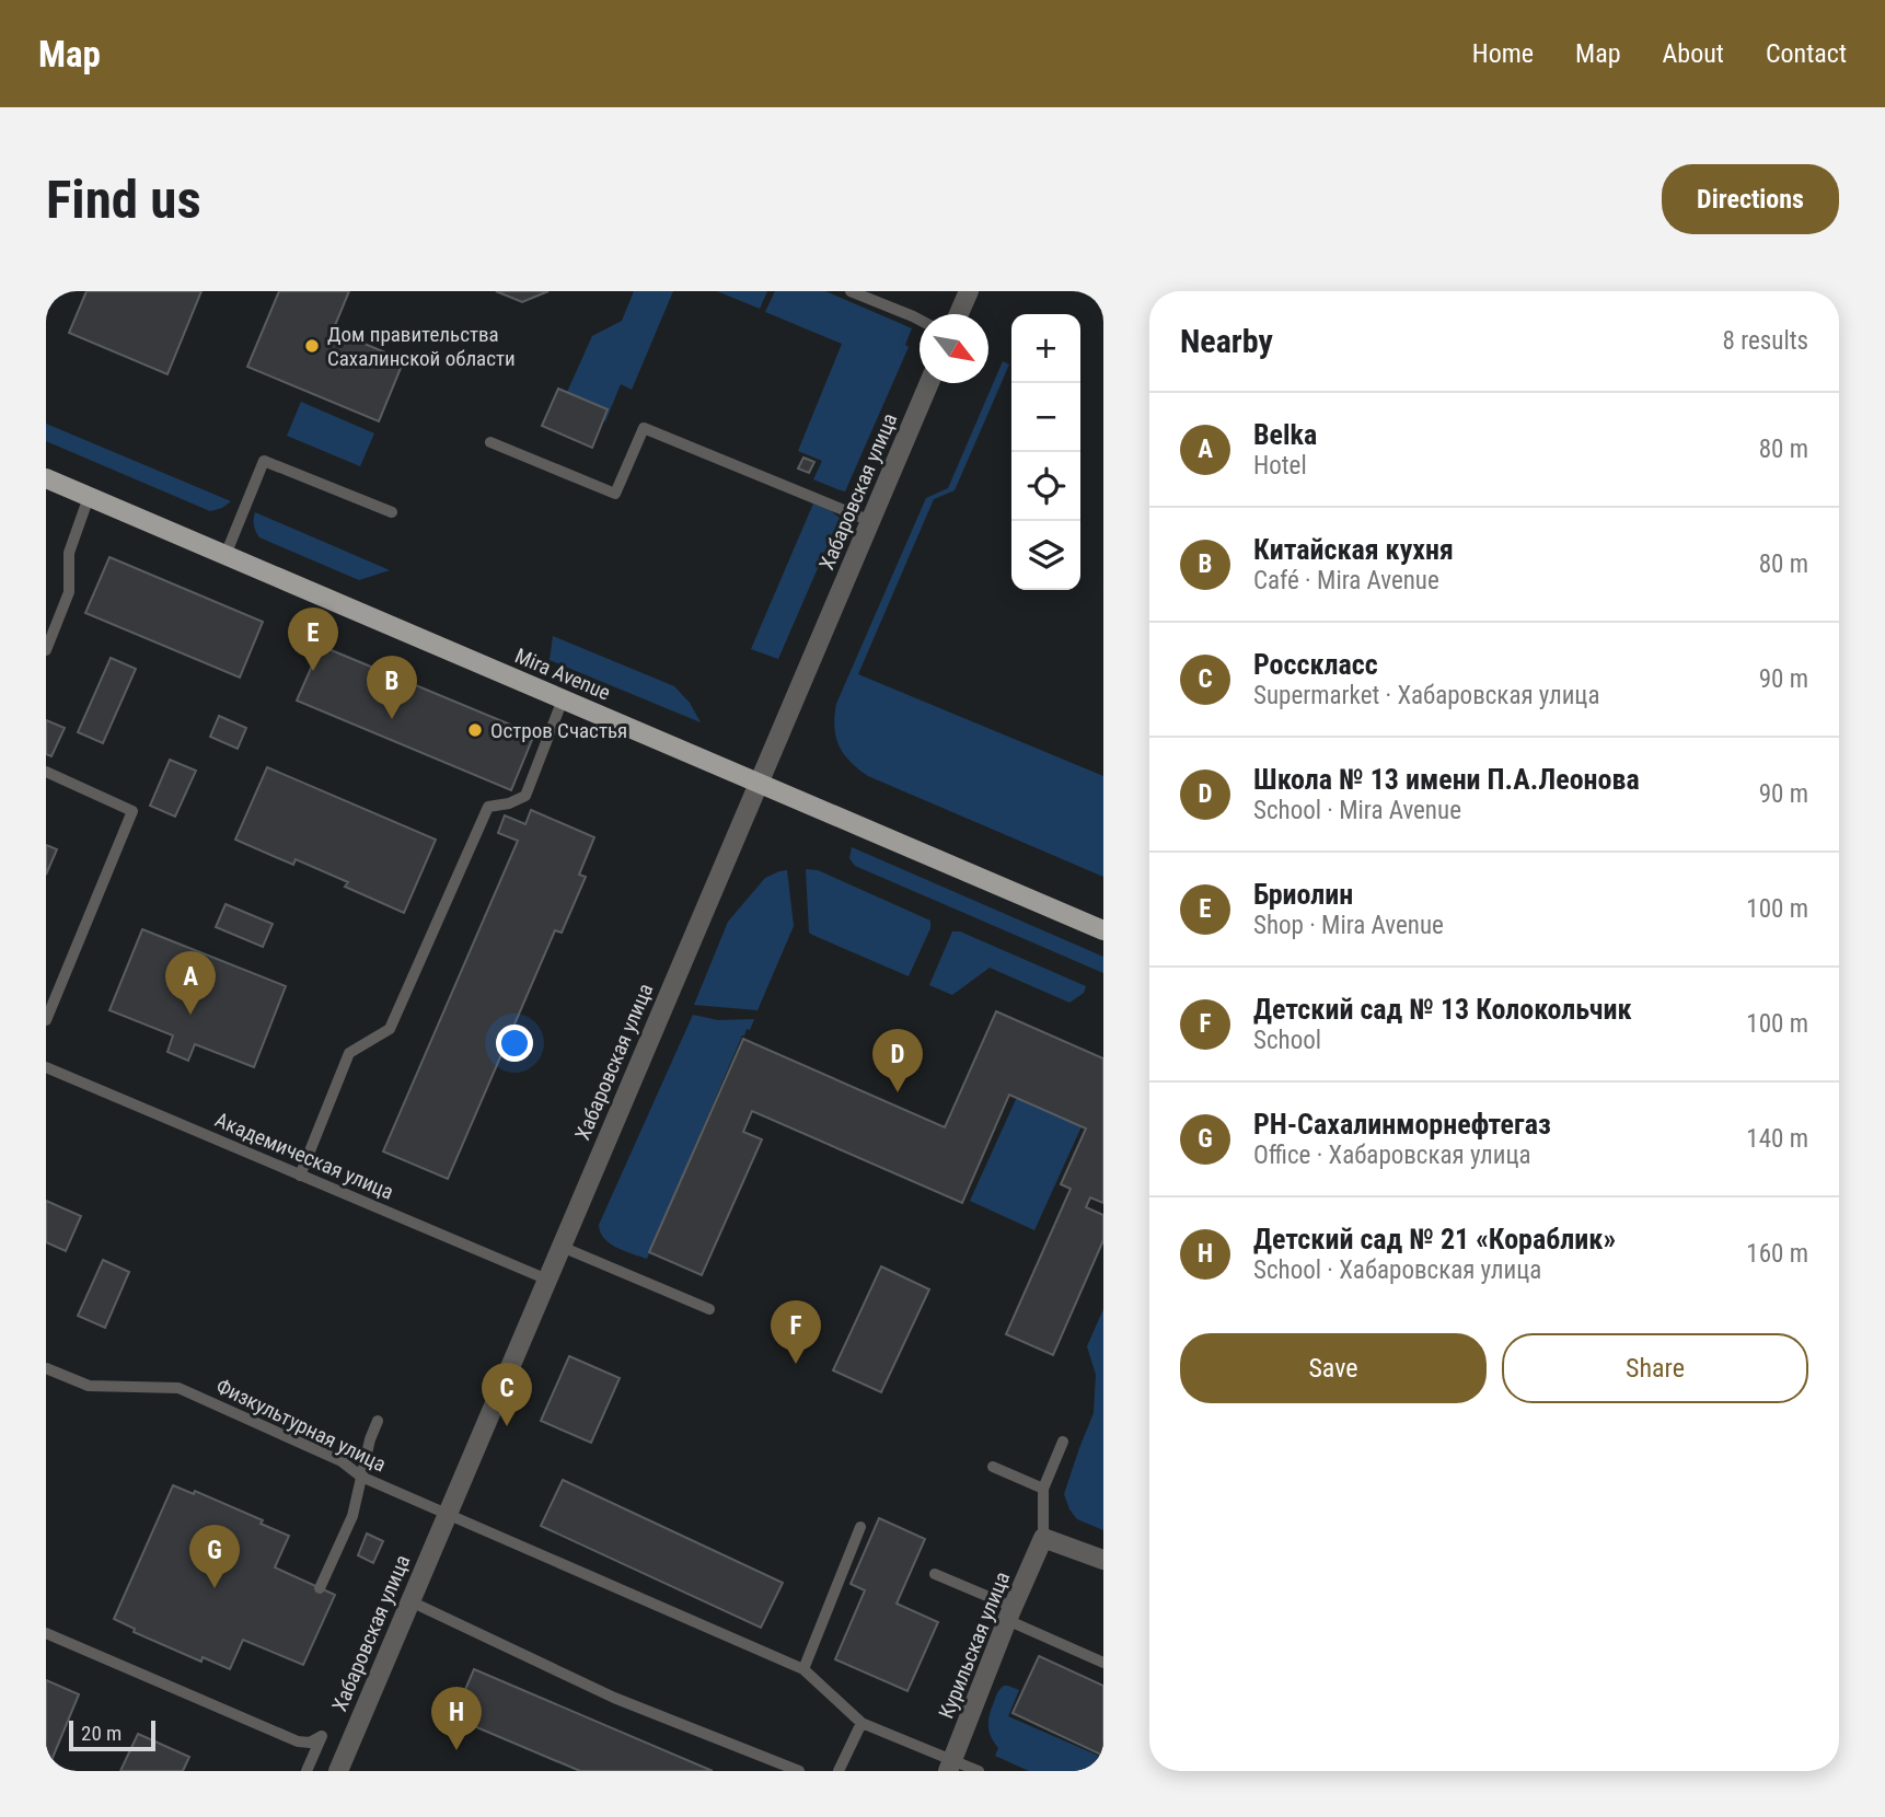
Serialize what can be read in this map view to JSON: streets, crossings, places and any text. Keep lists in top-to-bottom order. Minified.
{"streets":{"main road":["Mira Avenue"],"street":["Хабаровская улица","Курильская улица"],"lane":["Академическая улица","Физкультурная улица"]},"crossings":[["Хабаровская улица","Mira Avenue"],["Хабаровская улица","Академическая улица"],["Хабаровская улица","Физкультурная улица"]],"places":["Дом правительства Сахалинской области","Остров Счастья"],"scale_bar":"20 m","north":"bottom right","page":{"header":"Map","nav":["Home","Map","About","Contact"],"buttons":["Directions",["Save","Share"]],"title":"Find us","heading":["Nearby","8 results"],"map_buttons":["+","−"],"list":[{"mark":"A","name":"Belka","note":"Hotel","value":"80 m"},{"mark":"B","name":"Китайская кухня","note":"Café · Mira Avenue","value":"80 m"},{"mark":"C","name":"Росскласс","note":"Supermarket · Хабаровская улица","value":"90 m"},{"mark":"D","name":"Школа № 13 имени П.А.Леонова","note":"School · Mira Avenue","value":"90 m"},{"mark":"E","name":"Бриолин","note":"Shop · Mira Avenue","value":"100 m"},{"mark":"F","name":"Детский сад № 13 Колокольчик","note":"School","value":"100 m"},{"mark":"G","name":"РН-Сахалинморнефтегаз","note":"Office · Хабаровская улица","value":"140 m"},{"mark":"H","name":"Детский сад № 21 «Кораблик»","note":"School · Хабаровская улица","value":"160 m"}],"pins":["E","B","A","D","F","C","G","H"],"scale":"20 m"}}
